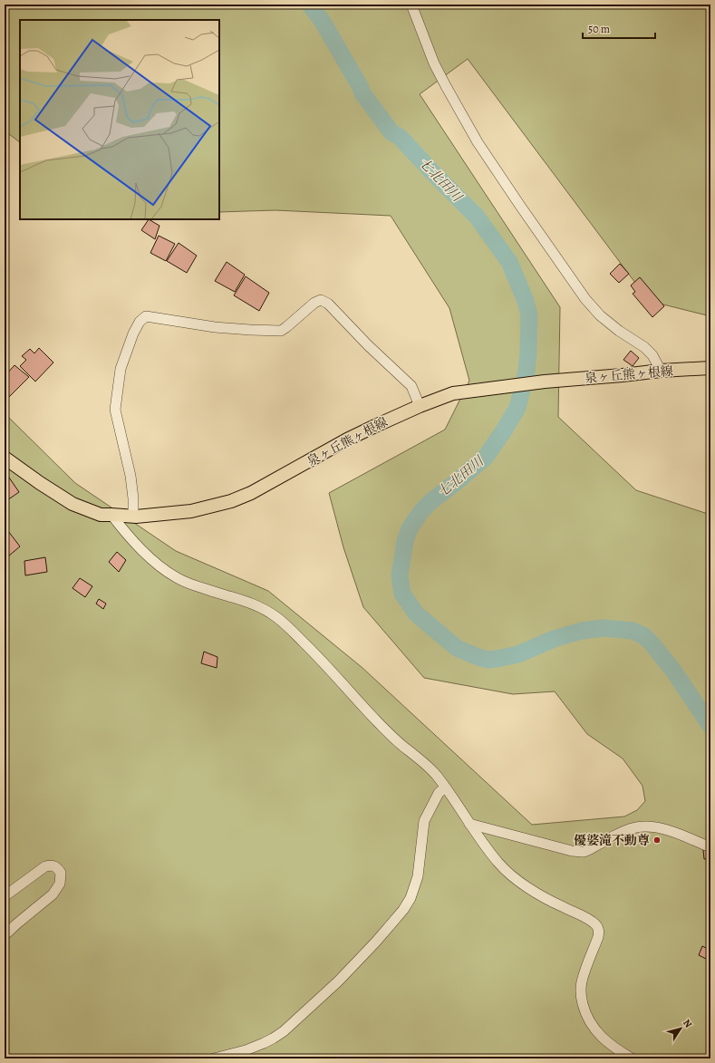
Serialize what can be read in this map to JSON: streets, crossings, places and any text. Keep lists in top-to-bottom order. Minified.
{"streets":{"main road":["泉ヶ丘熊ヶ根線"]},"water":["七北田川"],"places":["優婆滝不動尊"],"scale_bar":"50 m","north":"top right"}
